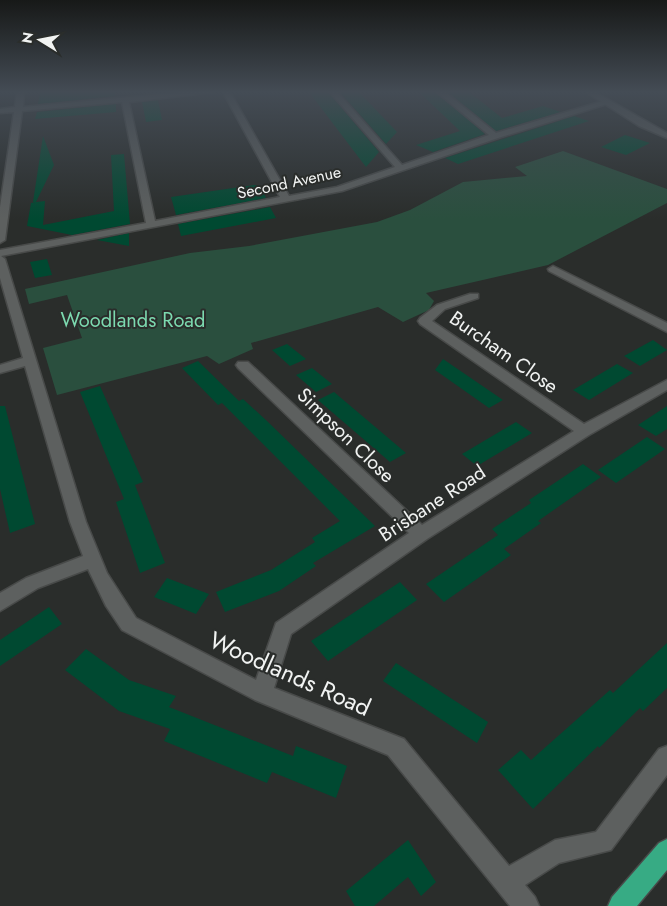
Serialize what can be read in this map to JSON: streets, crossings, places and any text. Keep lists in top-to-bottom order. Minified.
{"streets":{"street":["Second Avenue","Burcham Close","Simpson Close","Brisbane Road","Woodlands Road"]},"crossings":[["Burcham Close","Brisbane Road"],["Simpson Close","Brisbane Road"],["Brisbane Road","Woodlands Road"]],"parks":["Woodlands Road"],"north":"left"}
